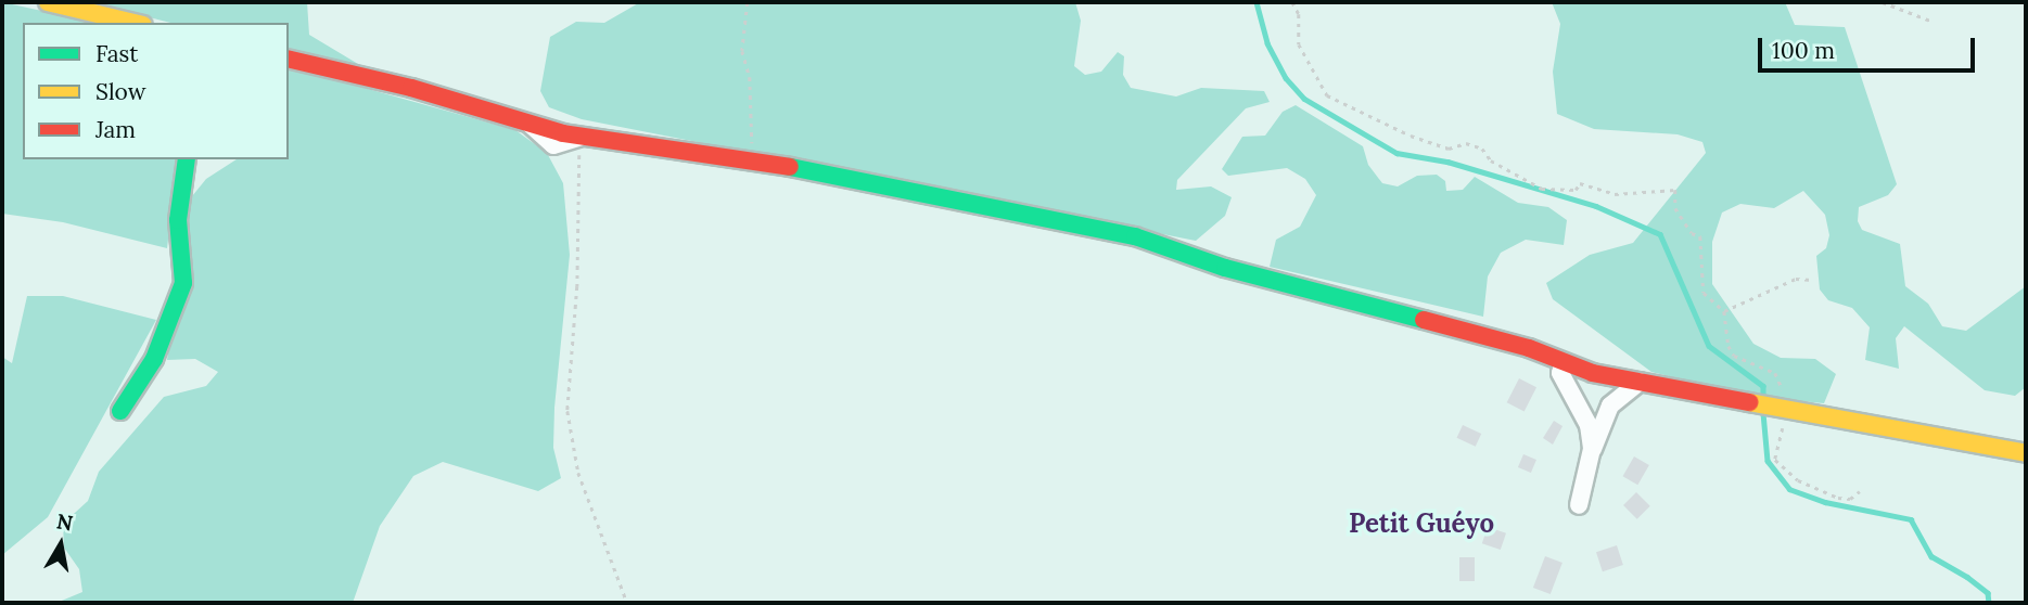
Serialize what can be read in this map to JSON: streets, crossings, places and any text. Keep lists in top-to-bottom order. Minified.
{"districts":["Petit Guéyo"],"legend":["Fast","Slow","Jam"],"scale_bar":"100 m","north":"top"}
